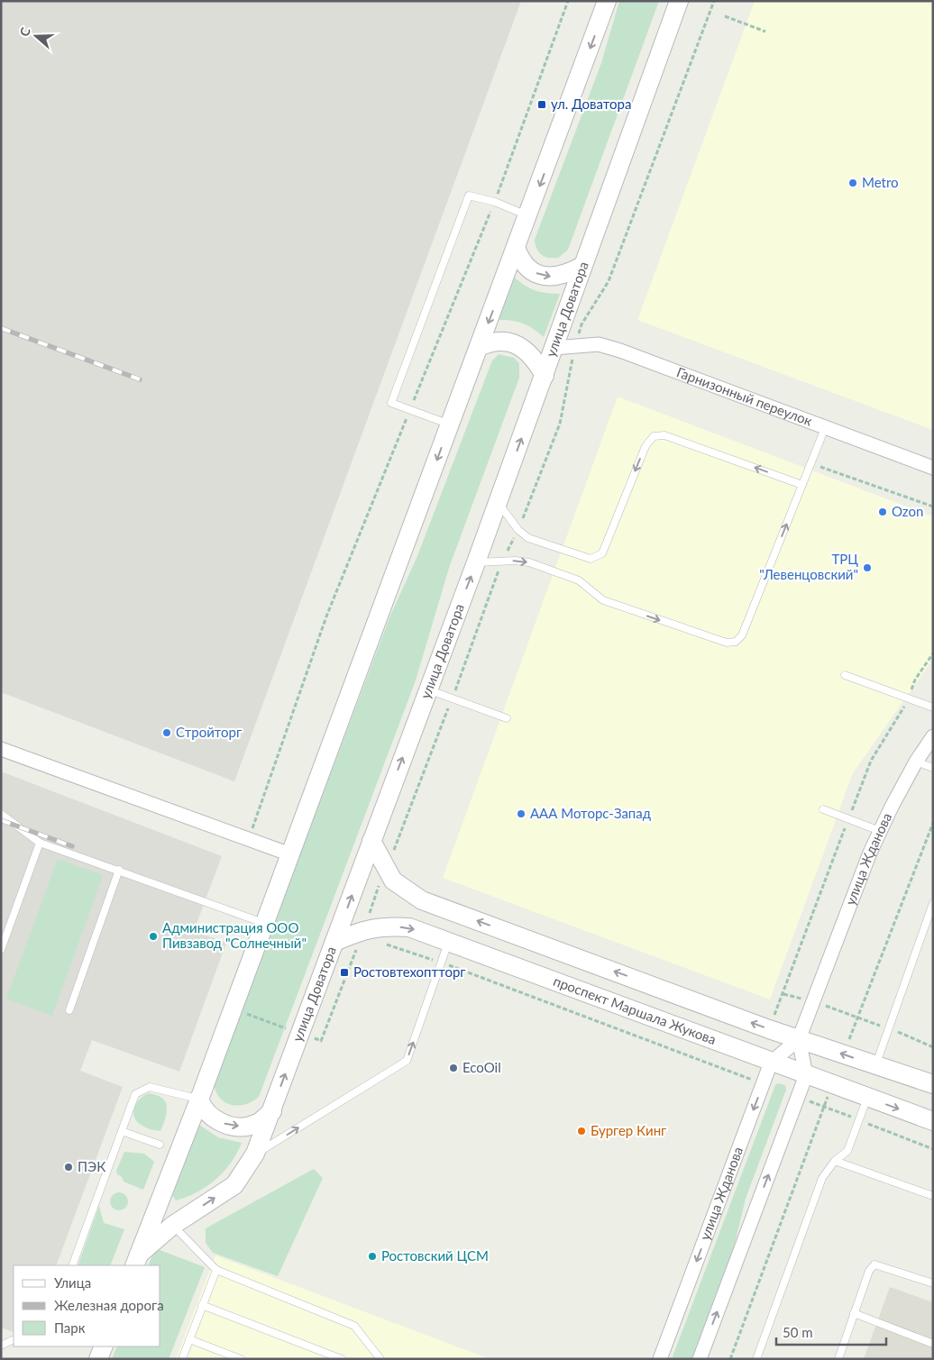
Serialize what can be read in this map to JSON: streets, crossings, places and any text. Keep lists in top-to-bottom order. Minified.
{"streets":{"street":["улица Доватора","Гарнизонный переулок","улица Жданова","проспект Маршала Жукова"]},"crossings":[["улица Доватора","Гарнизонный переулок"],["улица Доватора","проспект Маршала Жукова"],["улица Жданова","проспект Маршала Жукова"]],"places":{"transit":["ул. Доватора","Ростовтехоптторг"],"other":["Metro","Ozon","ТРЦ \"Левенцовский\"","Стройторг","ААА Моторс-Запад","Администрация ООО Пивзавод \"Солнечный\"","EcoOil","Бургер Кинг","ПЭК","Ростовский ЦСМ"]},"legend":["Улица","Железная дорога","Парк"],"scale_bar":"50 m","north":"left"}
